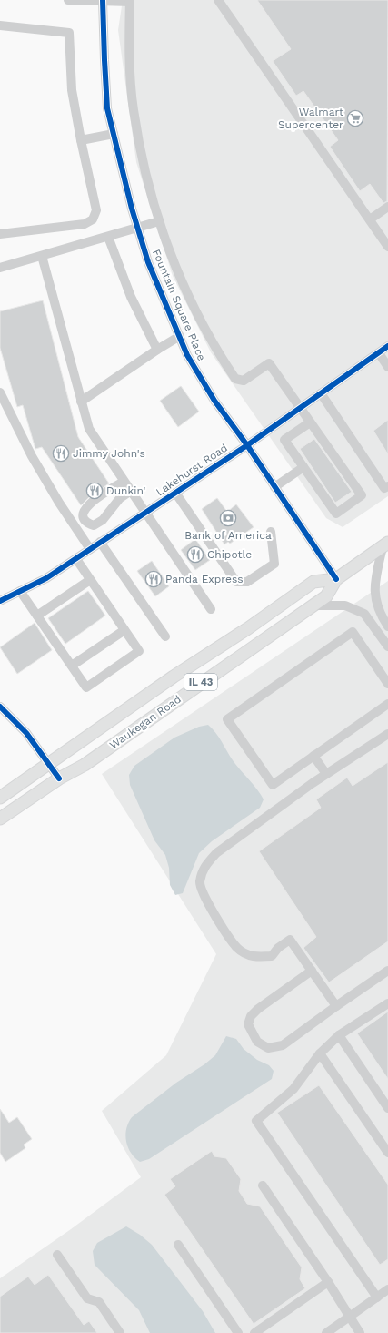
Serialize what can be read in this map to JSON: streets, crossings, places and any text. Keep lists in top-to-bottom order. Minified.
{"streets":{"main road":["IL 43","Waukegan Road"],"street":["Fountain Square Place","Lakehurst Road"]},"crossings":[["Fountain Square Place","Lakehurst Road"],["Fountain Square Place","Waukegan Road"]],"places":{"supermarket":["Walmart Supercenter"],"restaurant":["Jimmy John's","Dunkin'","Chipotle","Panda Express"],"bank":["Bank of America"]}}
